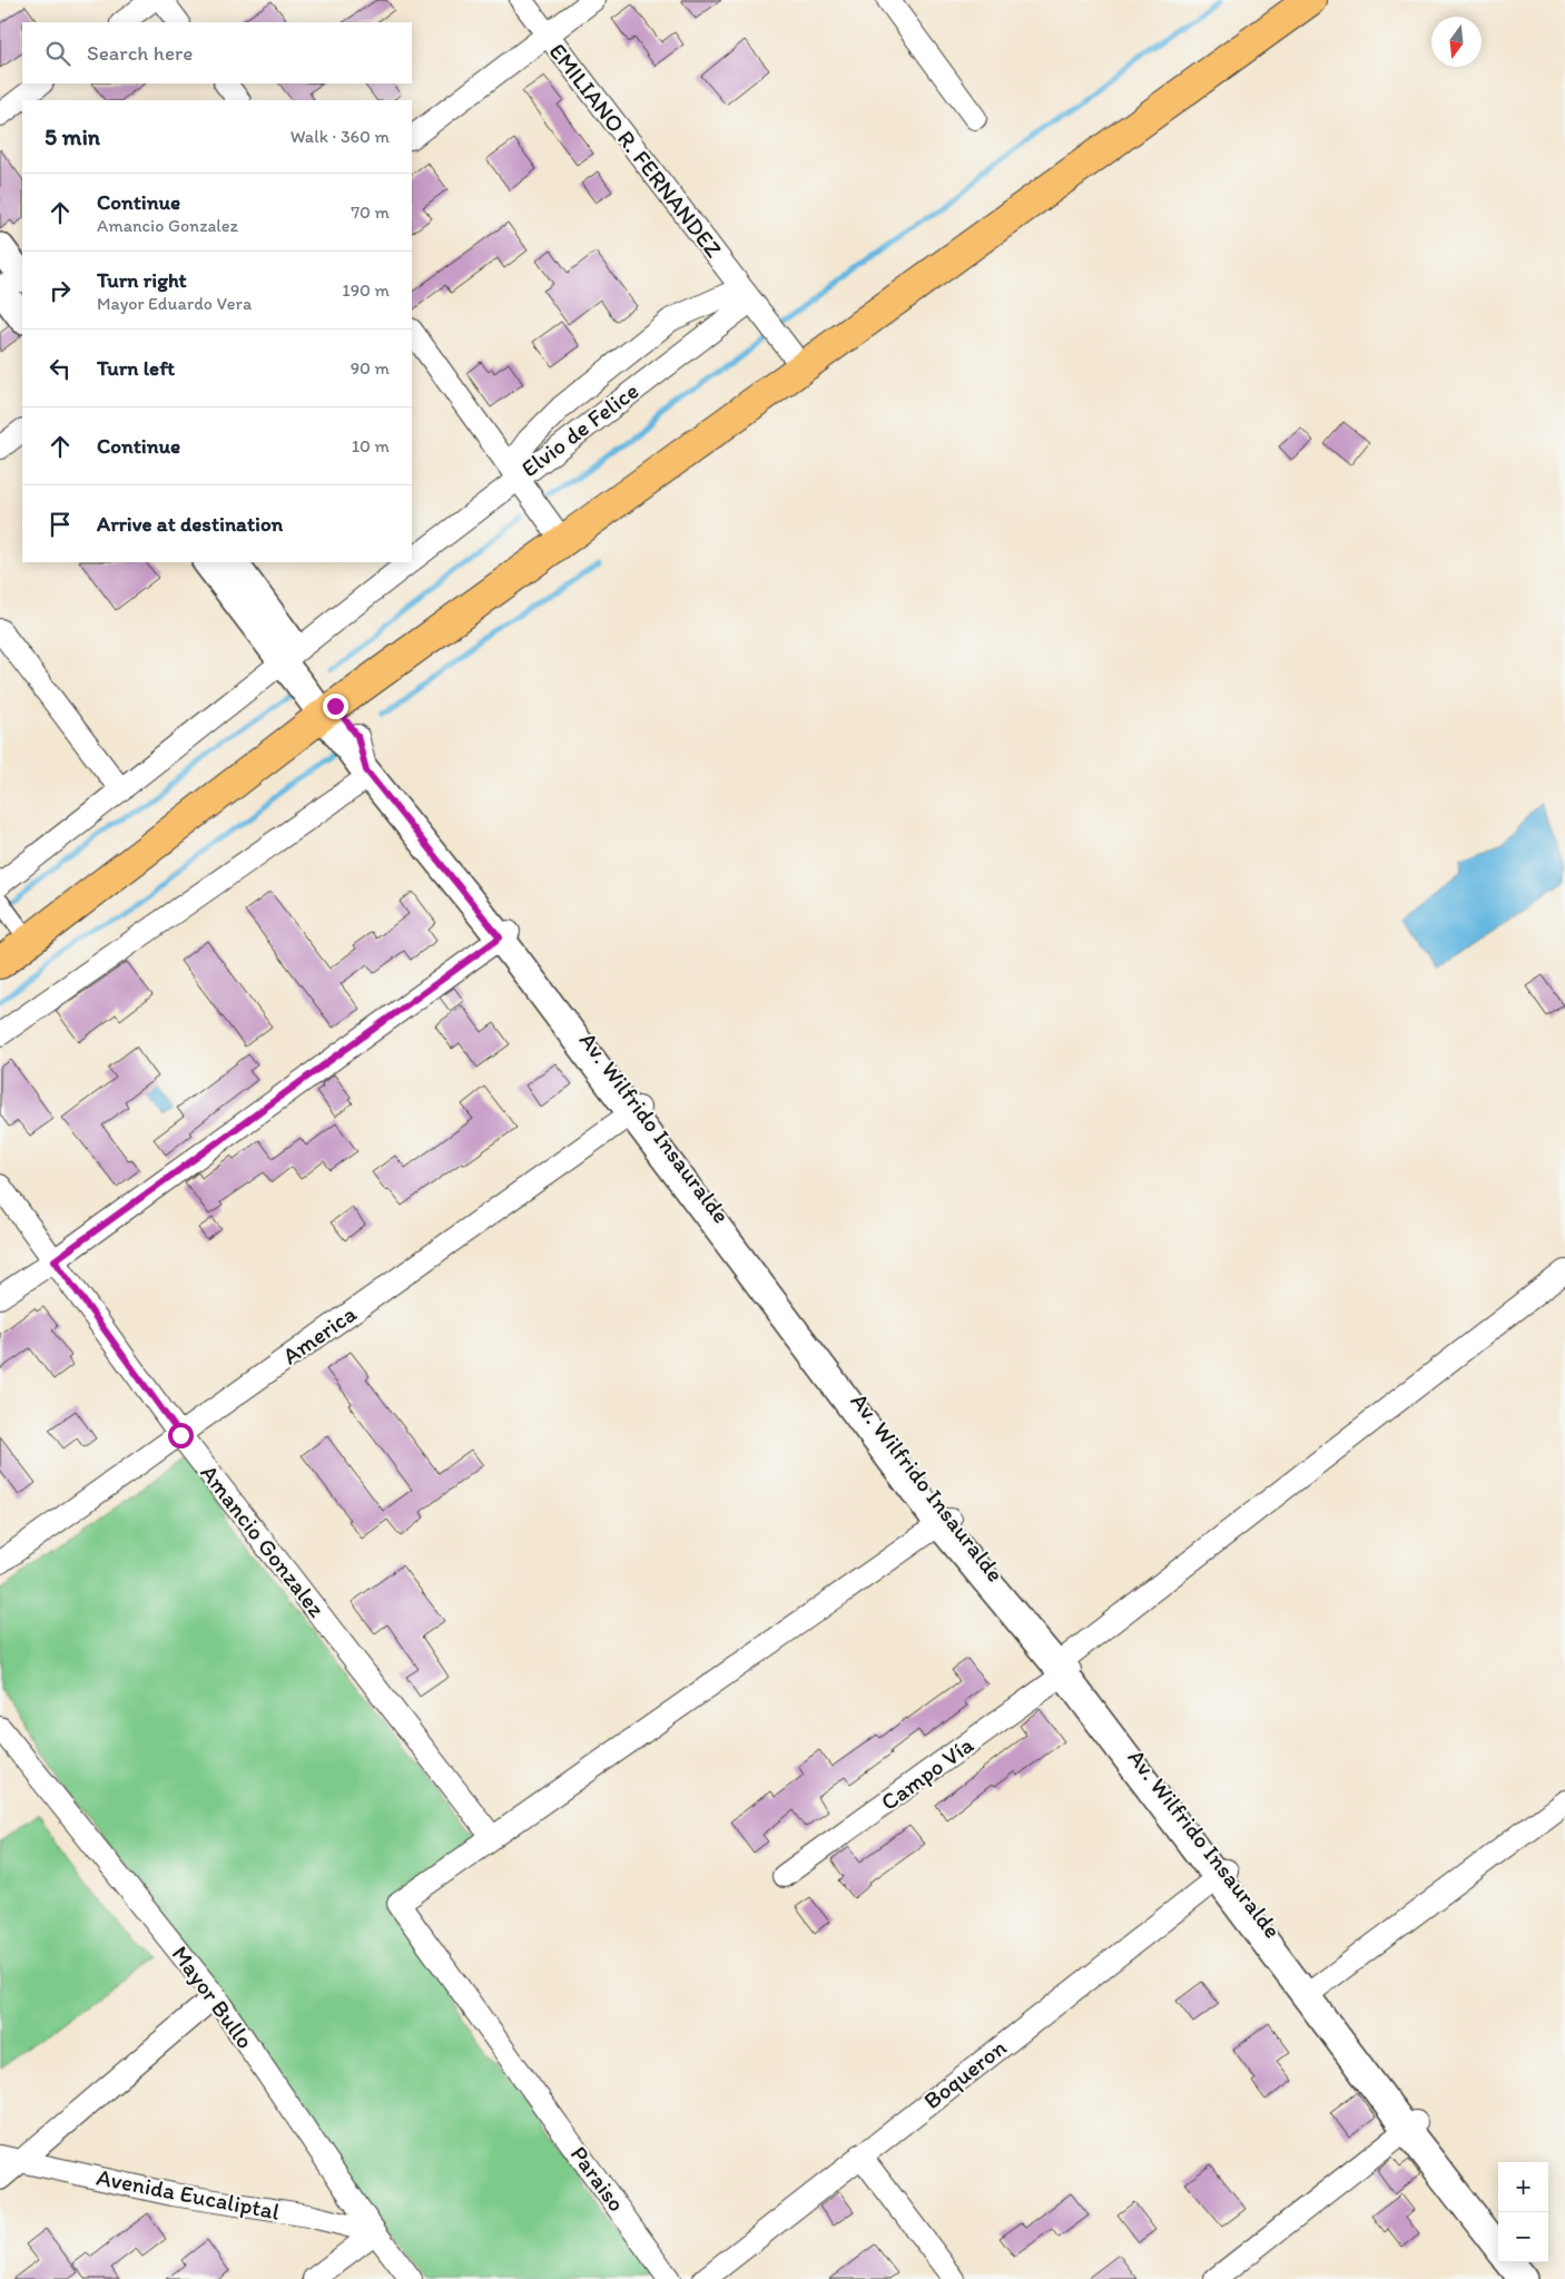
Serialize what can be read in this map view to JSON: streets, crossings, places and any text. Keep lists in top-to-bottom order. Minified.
{"streets":{"street":["EMILIANO R. FERNANDEZ","Elvio de Felice","Av. Wilfrido Insauralde","America","Amancio Gonzalez","Campo Vía","Mayor Bullo","Boqueron","Paraiso","Avenida Eucaliptal"]},"crossings":[["EMILIANO R. FERNANDEZ","Elvio de Felice"],["Av. Wilfrido Insauralde","America"],["Av. Wilfrido Insauralde","Campo Vía"],["Av. Wilfrido Insauralde","Boqueron"],["America","Amancio Gonzalez"],["Amancio Gonzalez","Paraiso"],["Mayor Bullo","Avenida Eucaliptal"]],"north":"bottom","page":{"search":"Search here","heading":["5 min","Walk · 360 m"],"list":[["Continue","Amancio Gonzalez","70 m"],["Turn right","Mayor Eduardo Vera","190 m"],["Turn left","90 m"],["Continue","10 m"],"Arrive at destination"],"map_buttons":["+","−"]}}
